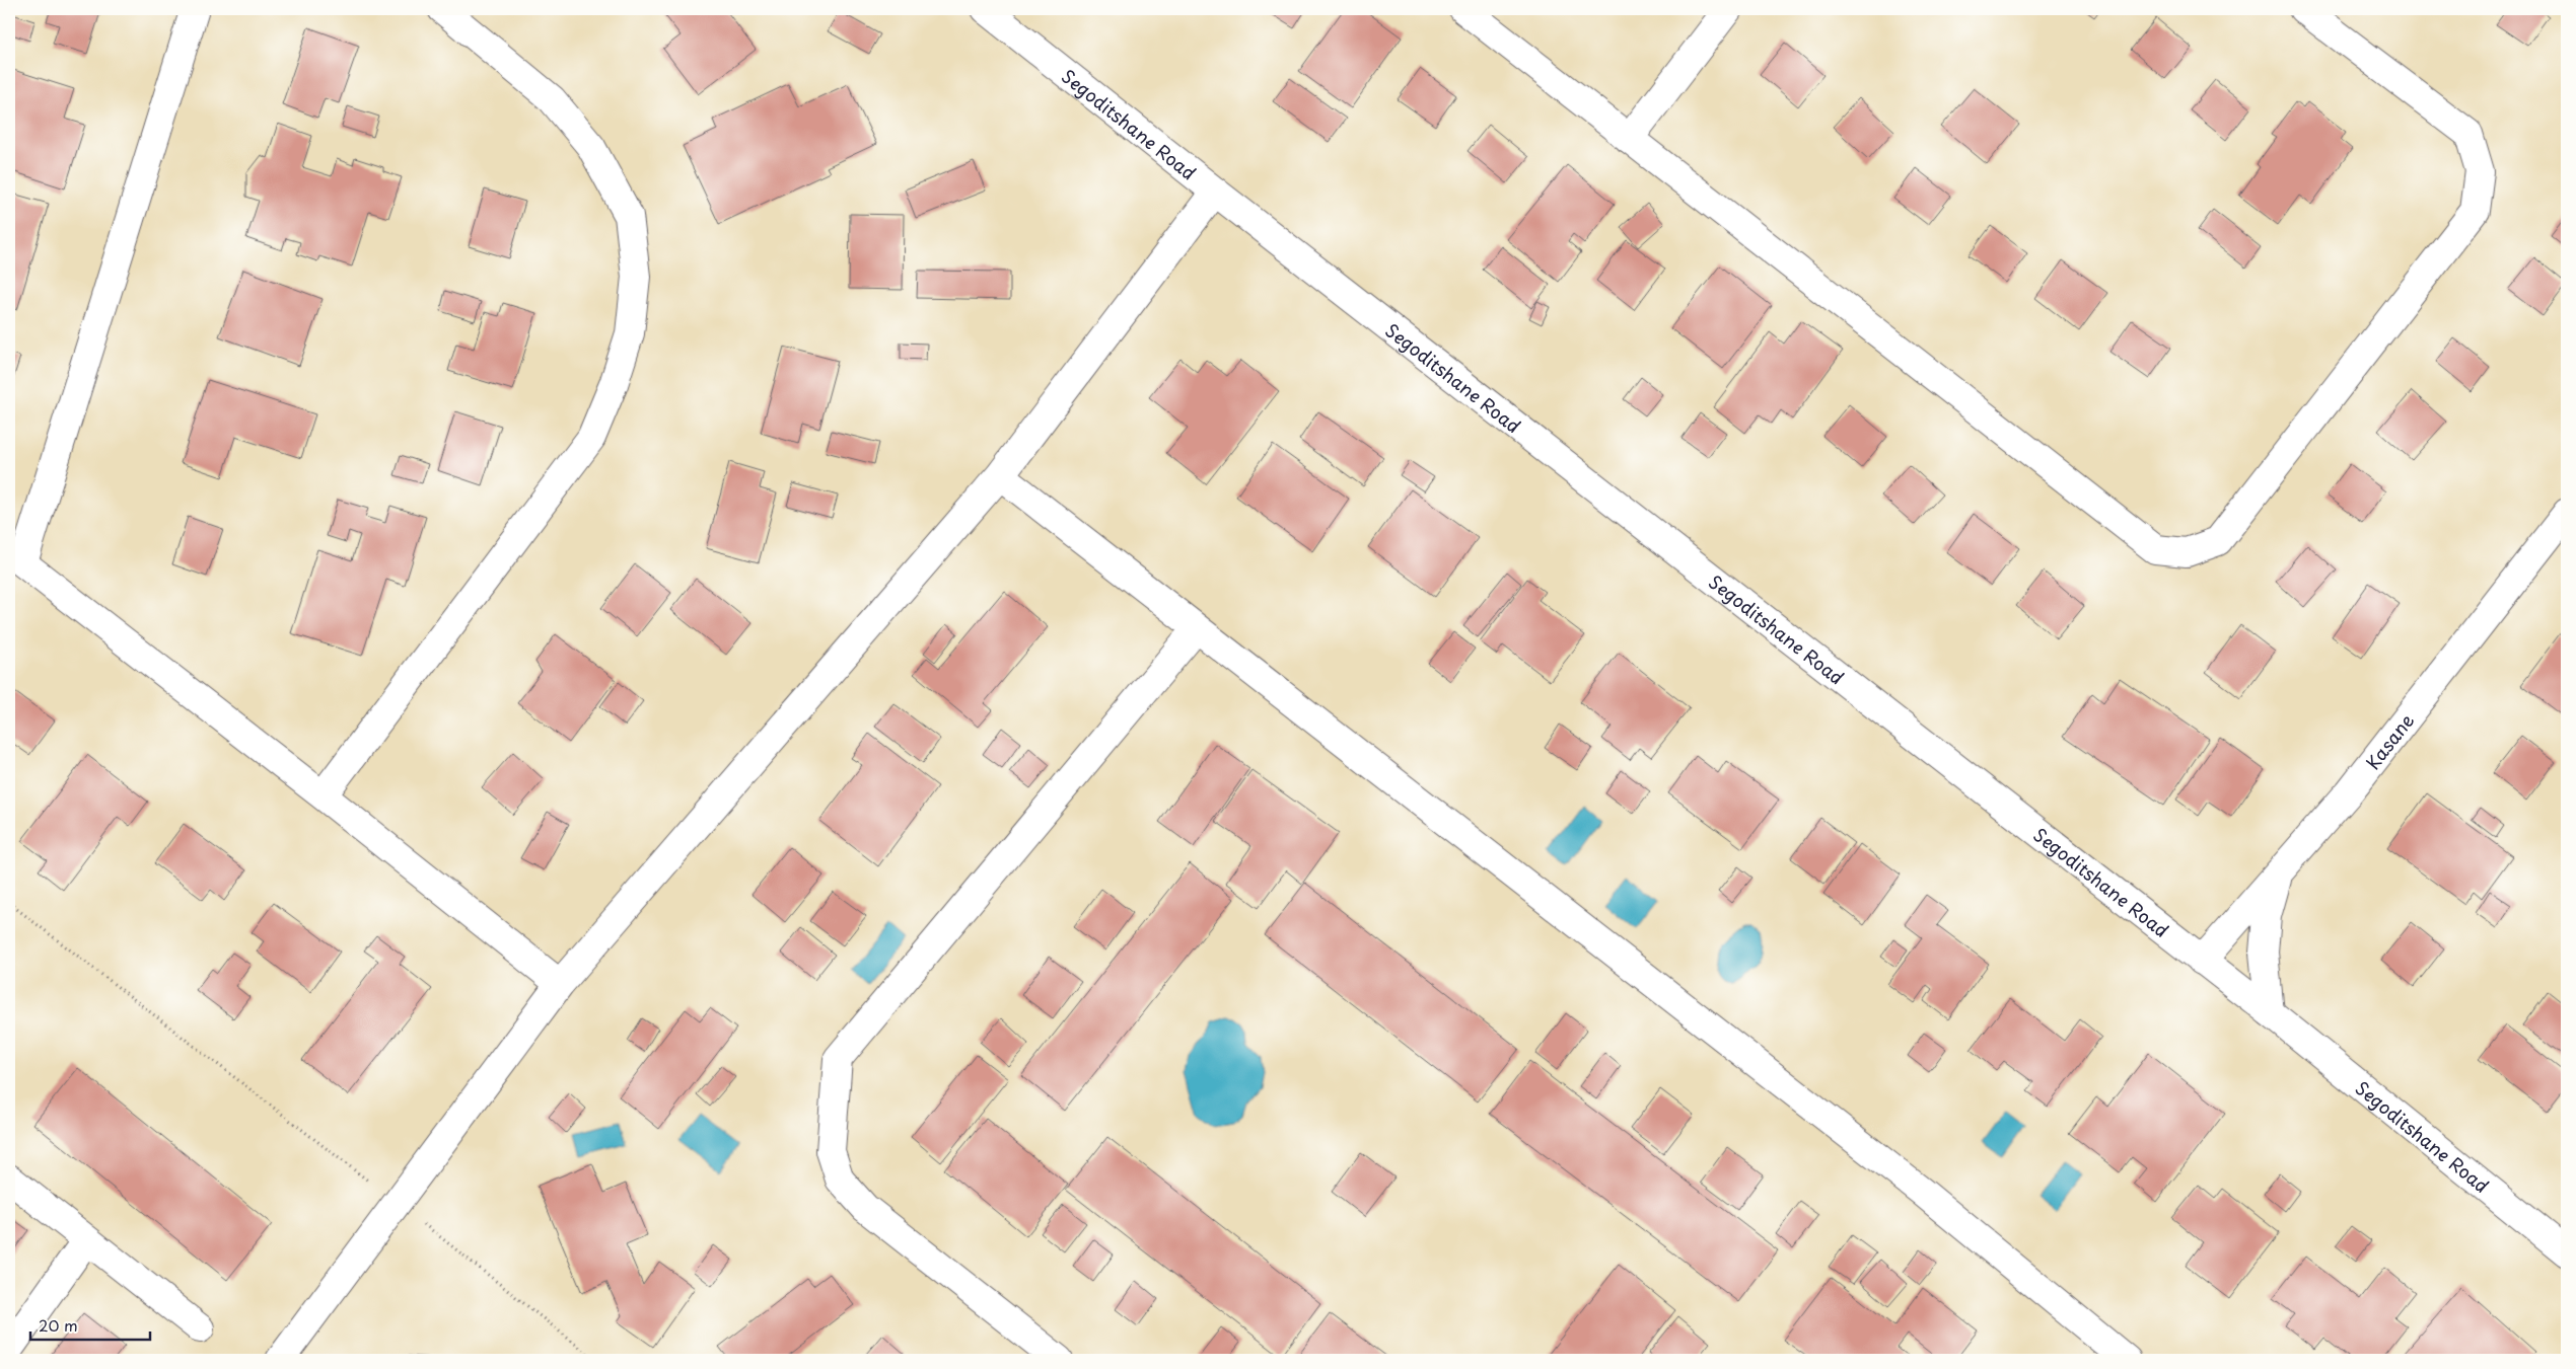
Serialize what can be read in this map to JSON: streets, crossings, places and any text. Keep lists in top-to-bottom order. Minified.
{"streets":{"street":["Segoditshane Road","Kasane"]},"crossings":[["Segoditshane Road","Kasane"]],"scale_bar":"20 m"}
